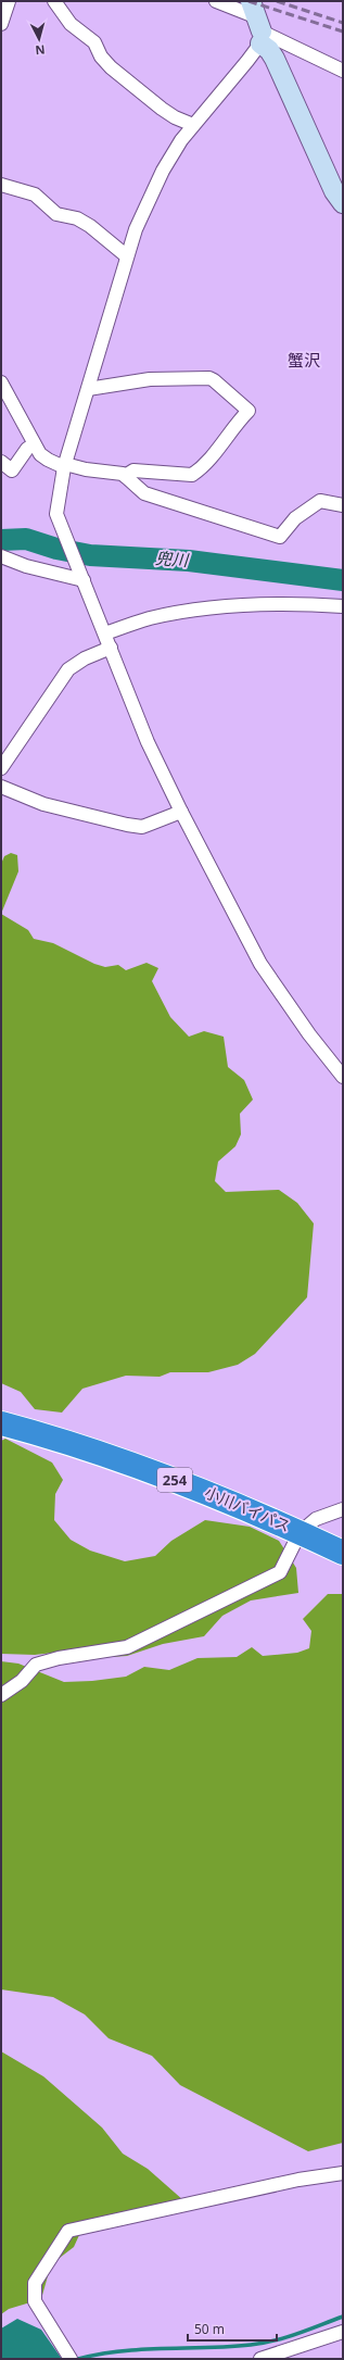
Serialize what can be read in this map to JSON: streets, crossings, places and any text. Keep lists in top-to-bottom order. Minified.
{"streets":{"highway":["254","小川バイパス"]},"districts":["蟹沢"],"water":["兜川"],"scale_bar":"50 m","north":"bottom"}
